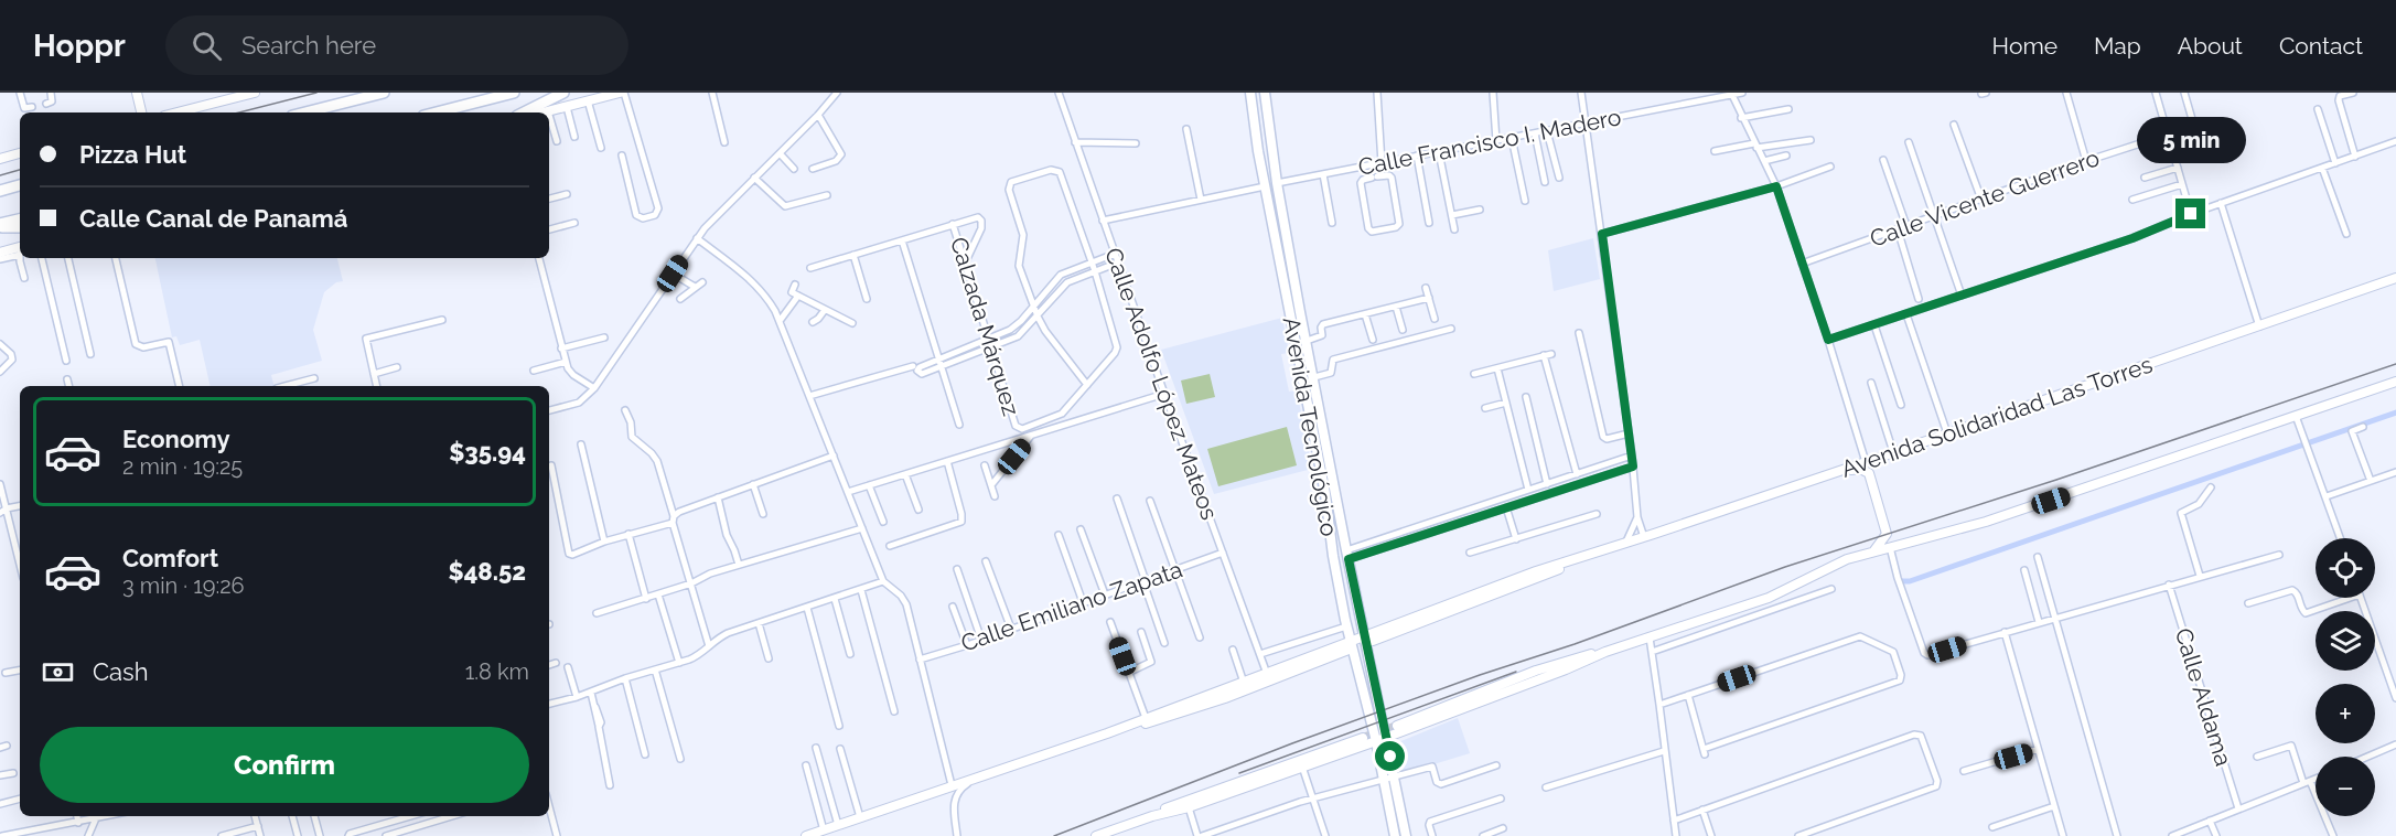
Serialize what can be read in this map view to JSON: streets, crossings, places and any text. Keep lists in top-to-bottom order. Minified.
{"streets":{"main road":["Avenida Solidaridad Las Torres","Avenida Tecnológico"],"street":["Calle Francisco I. Madero","Calle Vicente Guerrero","Calzada Márquez","Calle Adolfo López Mateos","Calle Emiliano Zapata","Calle Aldama"]},"crossings":[["Calle Francisco I. Madero","Avenida Tecnológico"],["Calle Adolfo López Mateos","Avenida Solidaridad Las Torres"],["Calle Adolfo López Mateos","Calle Emiliano Zapata"],["Avenida Solidaridad Las Torres","Avenida Tecnológico"]],"page":{"header":"Hoppr","search":"Search here","nav":["Home","Map","About","Contact"],"banner":["Pizza Hut","Calle Canal de Panamá"],"bubble":"5 min","list":[{"name":"Economy","note":"2 min · 19:25","value":"$35.94"},{"name":"Comfort","note":"3 min · 19:26","value":"$48.52"}],"map_buttons":["+","−"],"pay":["Cash","1.8 km"],"buttons":"Confirm"}}
